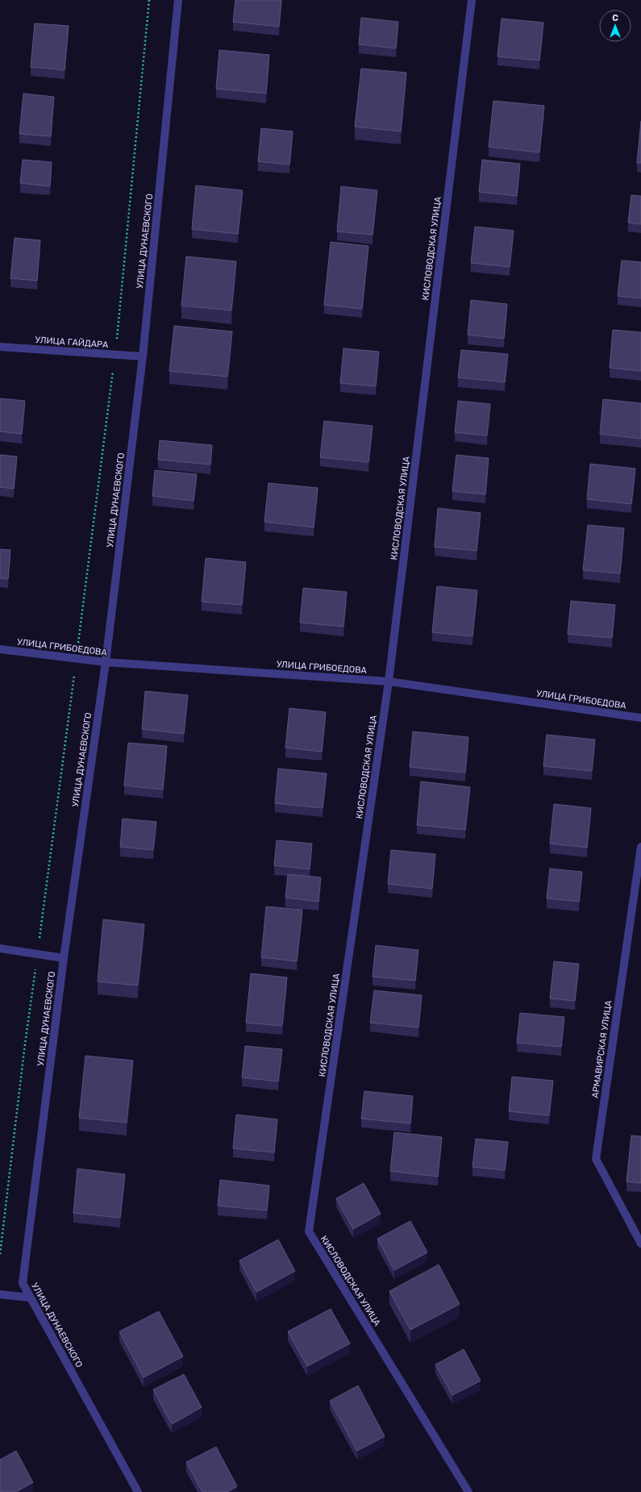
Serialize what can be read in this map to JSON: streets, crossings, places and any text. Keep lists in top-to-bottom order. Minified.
{"streets":{"street":["УЛИЦА ДУНАЕВСКОГО","КИСЛОВОДСКАЯ УЛИЦА","УЛИЦА ГАЙДАРА","УЛИЦА ГРИБОЕДОВА","АРМАВИРСКАЯ УЛИЦА"]},"crossings":[["УЛИЦА ДУНАЕВСКОГО","УЛИЦА ГАЙДАРА"],["УЛИЦА ДУНАЕВСКОГО","УЛИЦА ГРИБОЕДОВА"],["КИСЛОВОДСКАЯ УЛИЦА","УЛИЦА ГРИБОЕДОВА"]],"north":"top"}
